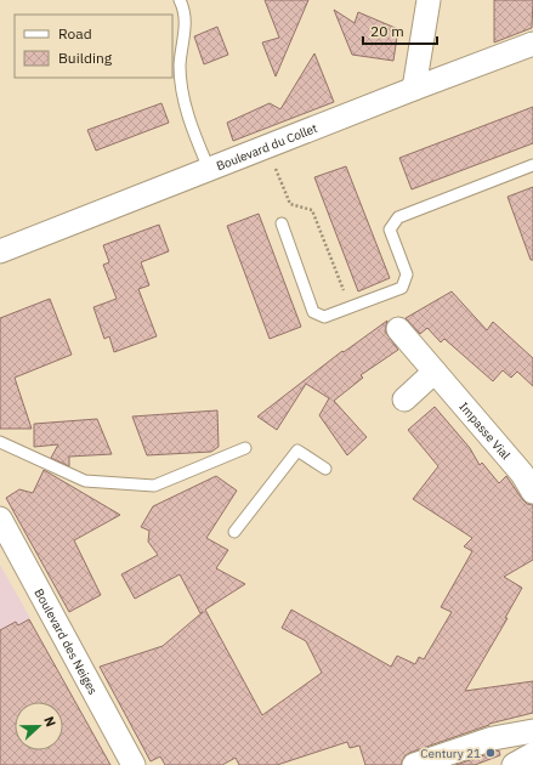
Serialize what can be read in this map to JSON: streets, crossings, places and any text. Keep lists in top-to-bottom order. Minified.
{"streets":{"street":["Boulevard du Collet","Impasse Vial","Boulevard des Neiges"]},"places":["Century 21"],"legend":["Road","Building"],"scale_bar":"20 m","north":"right"}
